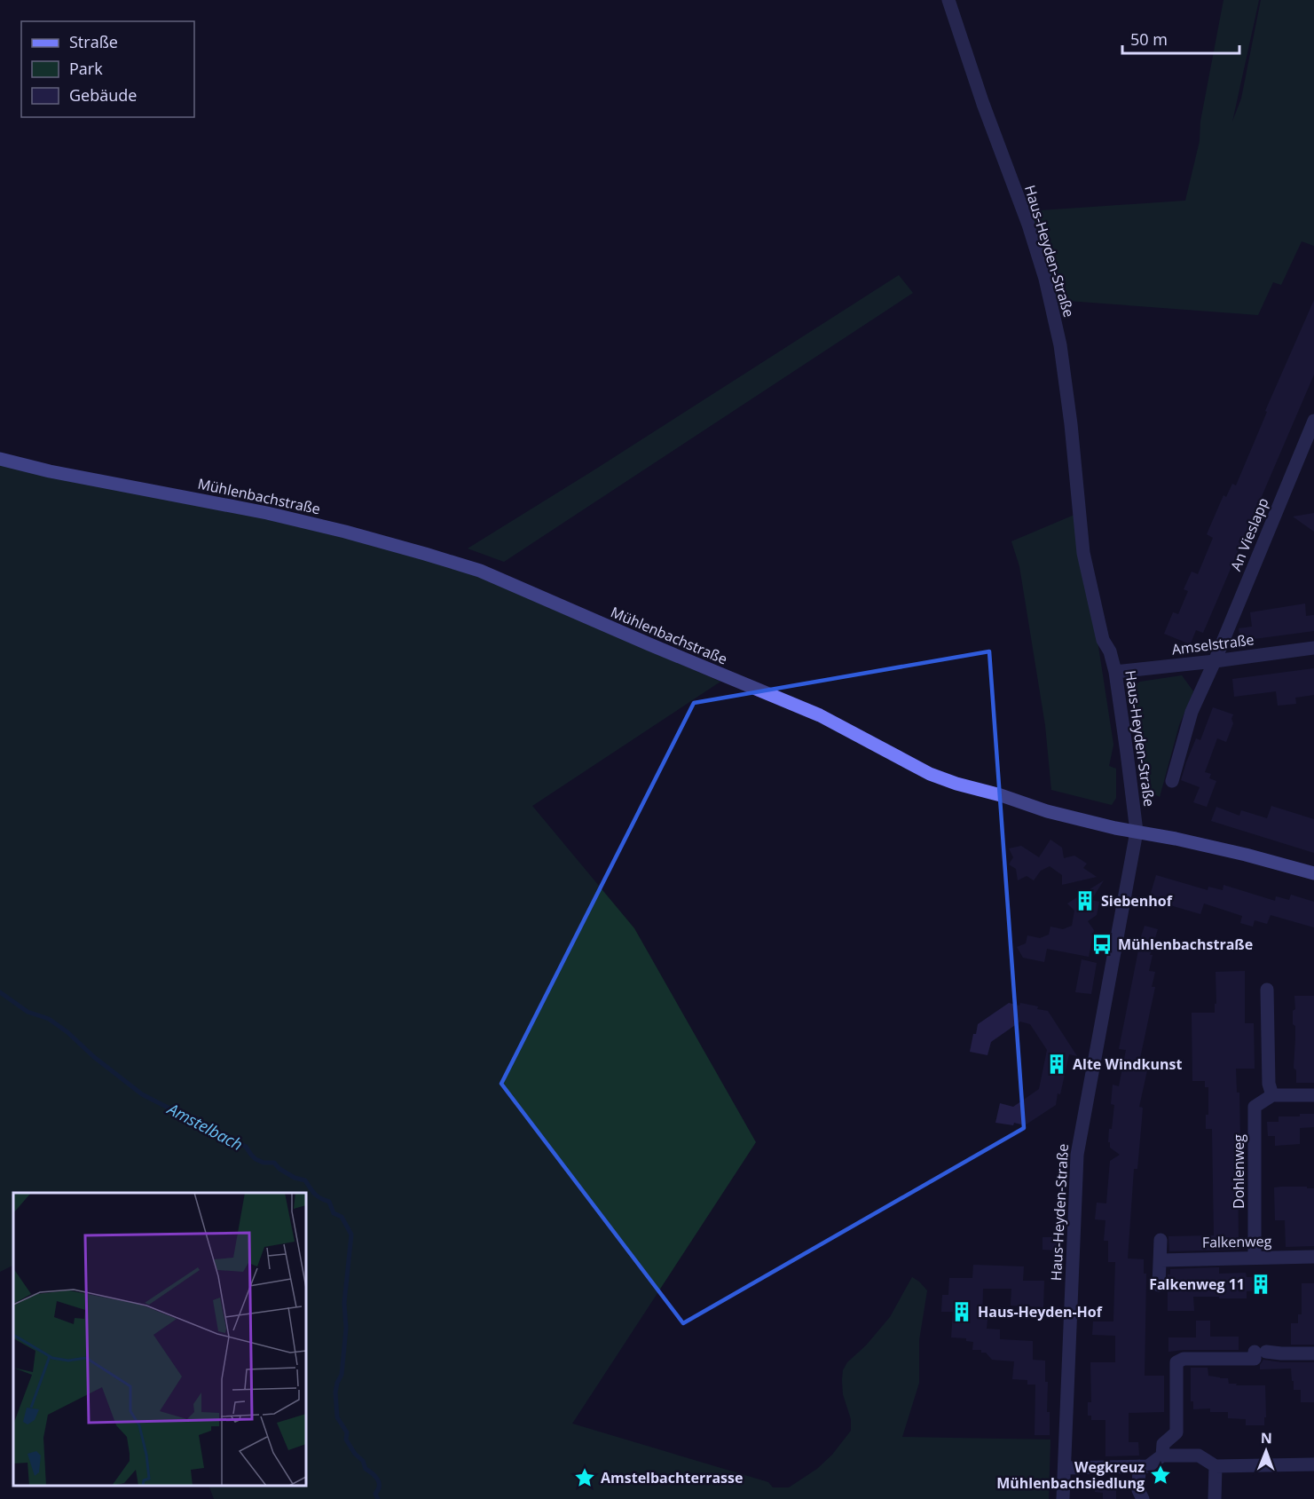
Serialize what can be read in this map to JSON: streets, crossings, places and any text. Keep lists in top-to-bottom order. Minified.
{"streets":{"street":["Haus-Heyden-Straße","Mühlenbachstraße","An Vieslapp","Amselstraße","Dohlenweg","Falkenweg"]},"crossings":[["Haus-Heyden-Straße","Mühlenbachstraße"],["Haus-Heyden-Straße","Amselstraße"],["An Vieslapp","Amselstraße"],["Dohlenweg","Falkenweg"]],"water":["Amstelbach"],"places":{"building":["Siebenhof","Alte Windkunst","Falkenweg 11","Haus-Heyden-Hof"],"bus stop":["Mühlenbachstraße"],"place":["Wegkreuz Mühlenbachsiedlung","Amstelbachterrasse"]},"legend":["Straße","Park","Gebäude"],"scale_bar":"50 m","north":"top"}
